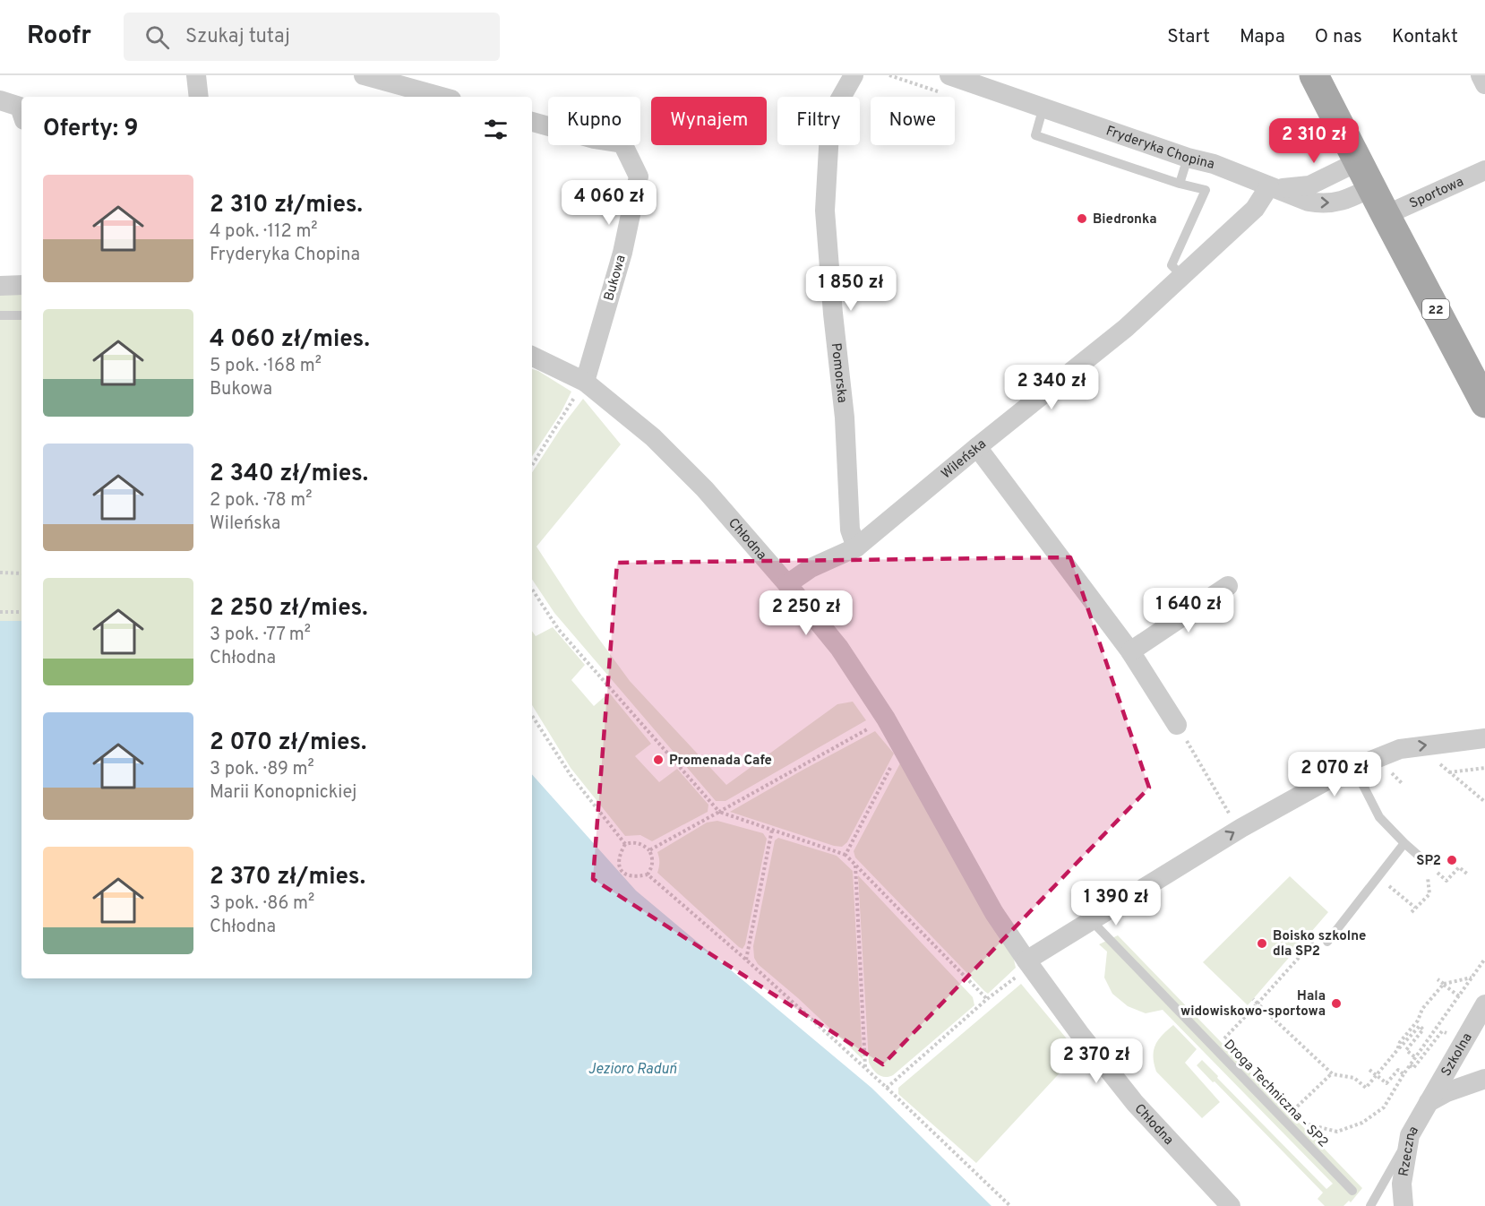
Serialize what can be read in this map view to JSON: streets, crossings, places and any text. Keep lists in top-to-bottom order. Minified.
{"streets":{"main road":["22"],"street":["Fryderyka Chopina","Sportowa","Bukowa","Pomorska","Wileńska","Chłodna","Szkolna","Rzeczna"],"lane":["Droga Techniczna - SP2"]},"crossings":[["Fryderyka Chopina","22"],["Fryderyka Chopina","Wileńska"],["Sportowa","22"],["Bukowa","Chłodna"],["Pomorska","Wileńska"],["Wileńska","Chłodna"],["Szkolna","Rzeczna"]],"water":["Jezioro Raduń"],"places":["Biedronka","Promenada Cafe","SP2","Boisko szkolne dla SP2","Hala widowiskowo-sportowa"],"page":{"header":"Roofr","search":"Szukaj tutaj","nav":["Start","Mapa","O nas","Kontakt"],"chip":["Kupno","Wynajem","Filtry","Nowe"],"heading":"Oferty: 9","price":["2 310 zł","4 060 zł","1 850 zł","2 340 zł","1 640 zł","2 250 zł","2 070 zł","1 390 zł","2 370 zł"],"list":[{"name":"2 310 zł/mies.","note":"4 pok. · 112 m² · Fryderyka Chopina"},{"name":"4 060 zł/mies.","note":"5 pok. · 168 m² · Bukowa"},{"name":"2 340 zł/mies.","note":"2 pok. · 78 m² · Wileńska"},{"name":"2 250 zł/mies.","note":"3 pok. · 77 m² · Chłodna"},{"name":"2 070 zł/mies.","note":"3 pok. · 89 m² · Marii Konopnickiej"},{"name":"2 370 zł/mies.","note":"3 pok. · 86 m² · Chłodna"}]}}
